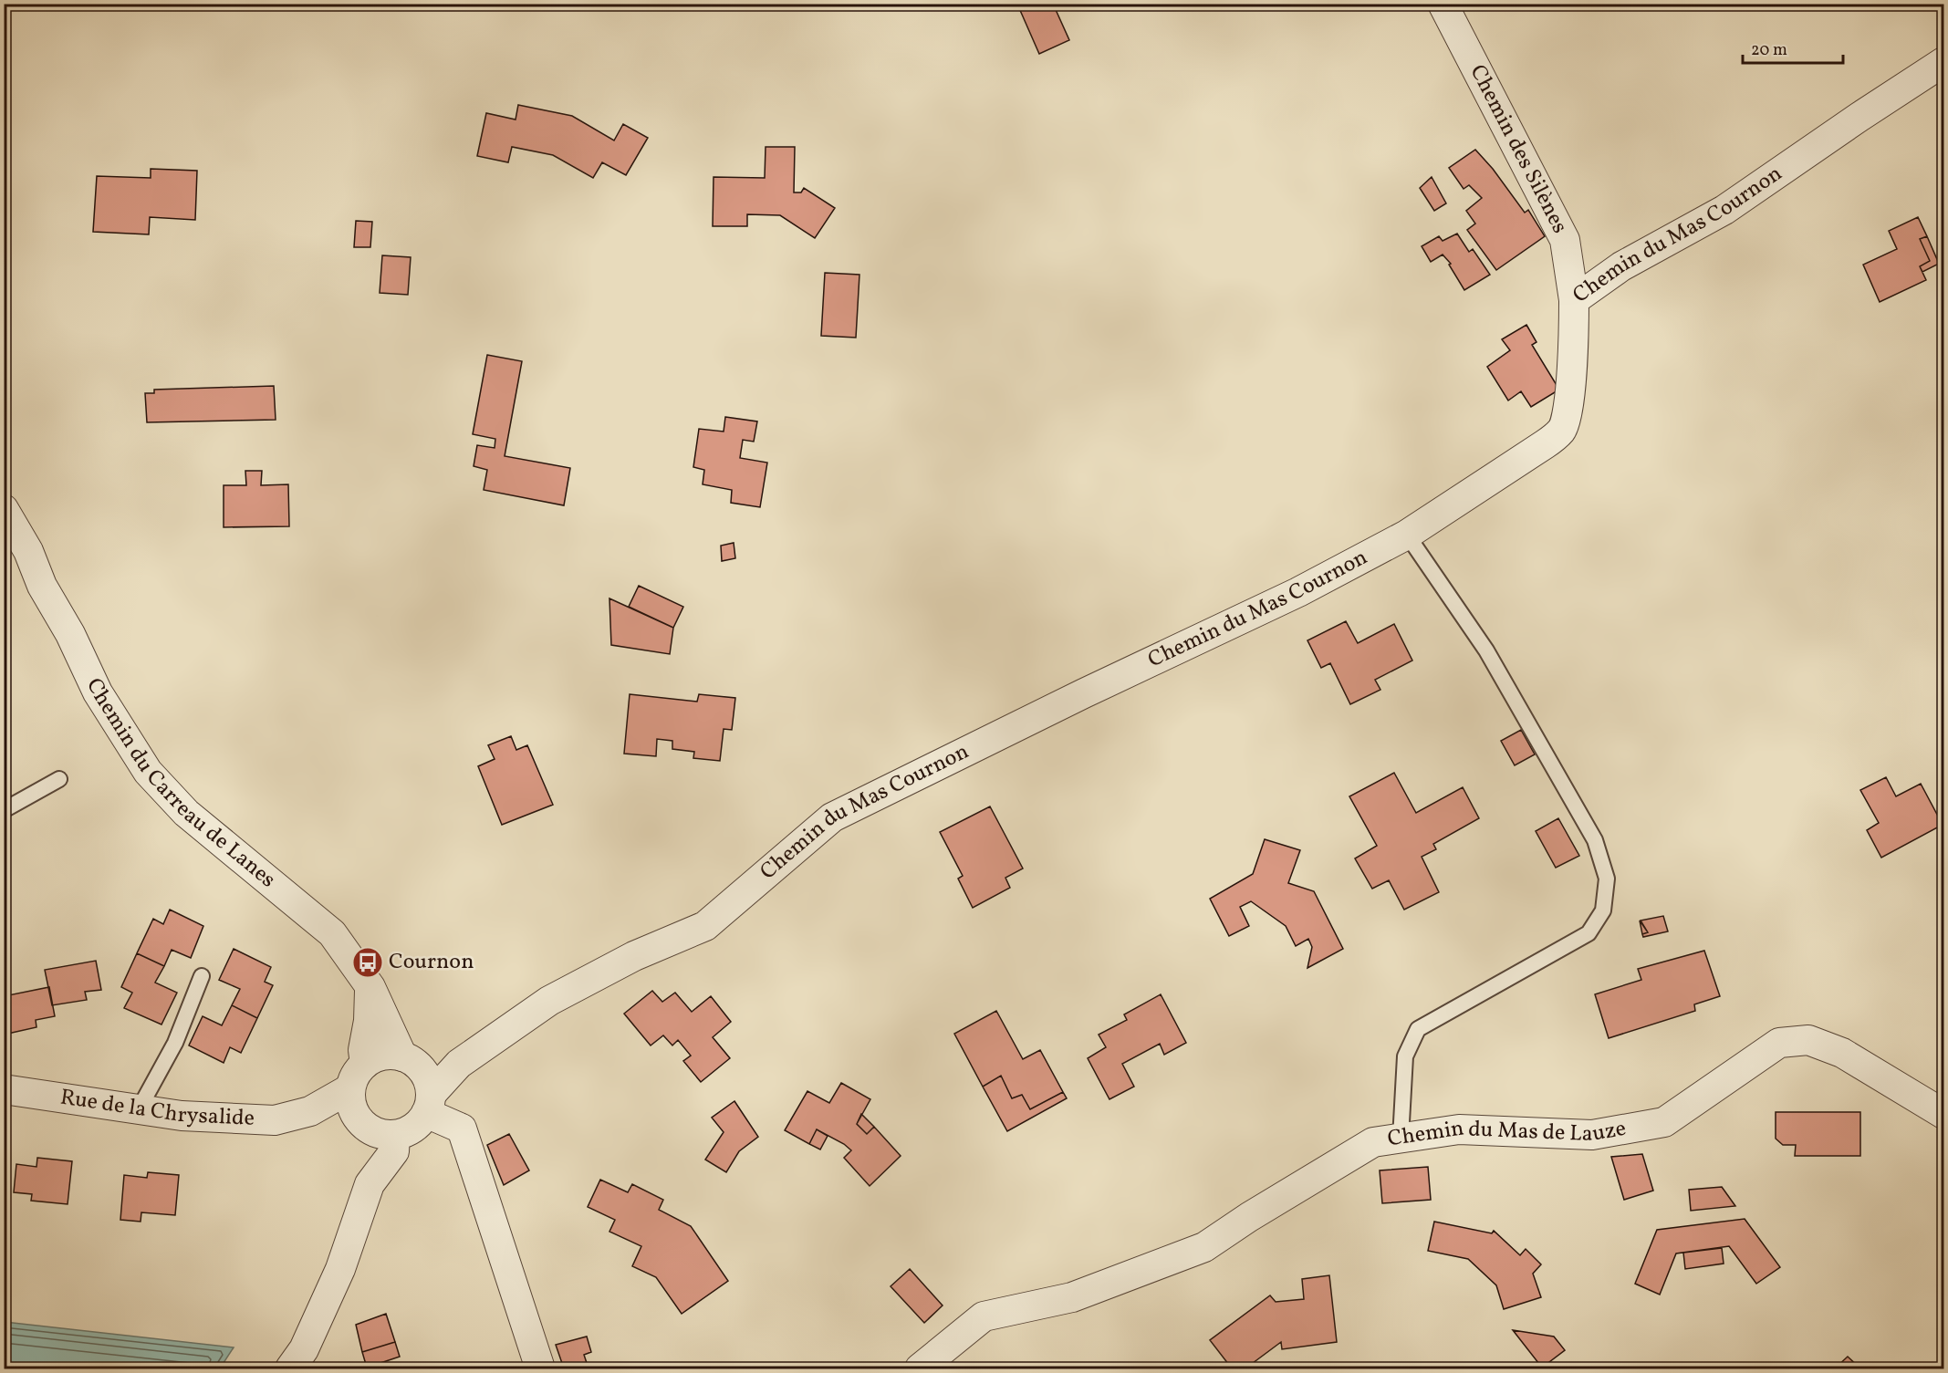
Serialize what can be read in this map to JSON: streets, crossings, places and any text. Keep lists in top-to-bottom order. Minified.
{"streets":{"street":["Chemin des Silènes","Chemin du Mas Cournon","Chemin du Carreau de Lanes","Rue de la Chrysalide","Chemin du Mas de Lauze"]},"crossings":[["Chemin des Silènes","Chemin du Mas Cournon"],["Chemin du Mas Cournon","Chemin du Carreau de Lanes"],["Chemin du Mas Cournon","Rue de la Chrysalide"],["Chemin du Carreau de Lanes","Rue de la Chrysalide"]],"places":{"bus stop":["Cournon"]},"scale_bar":"20 m"}
